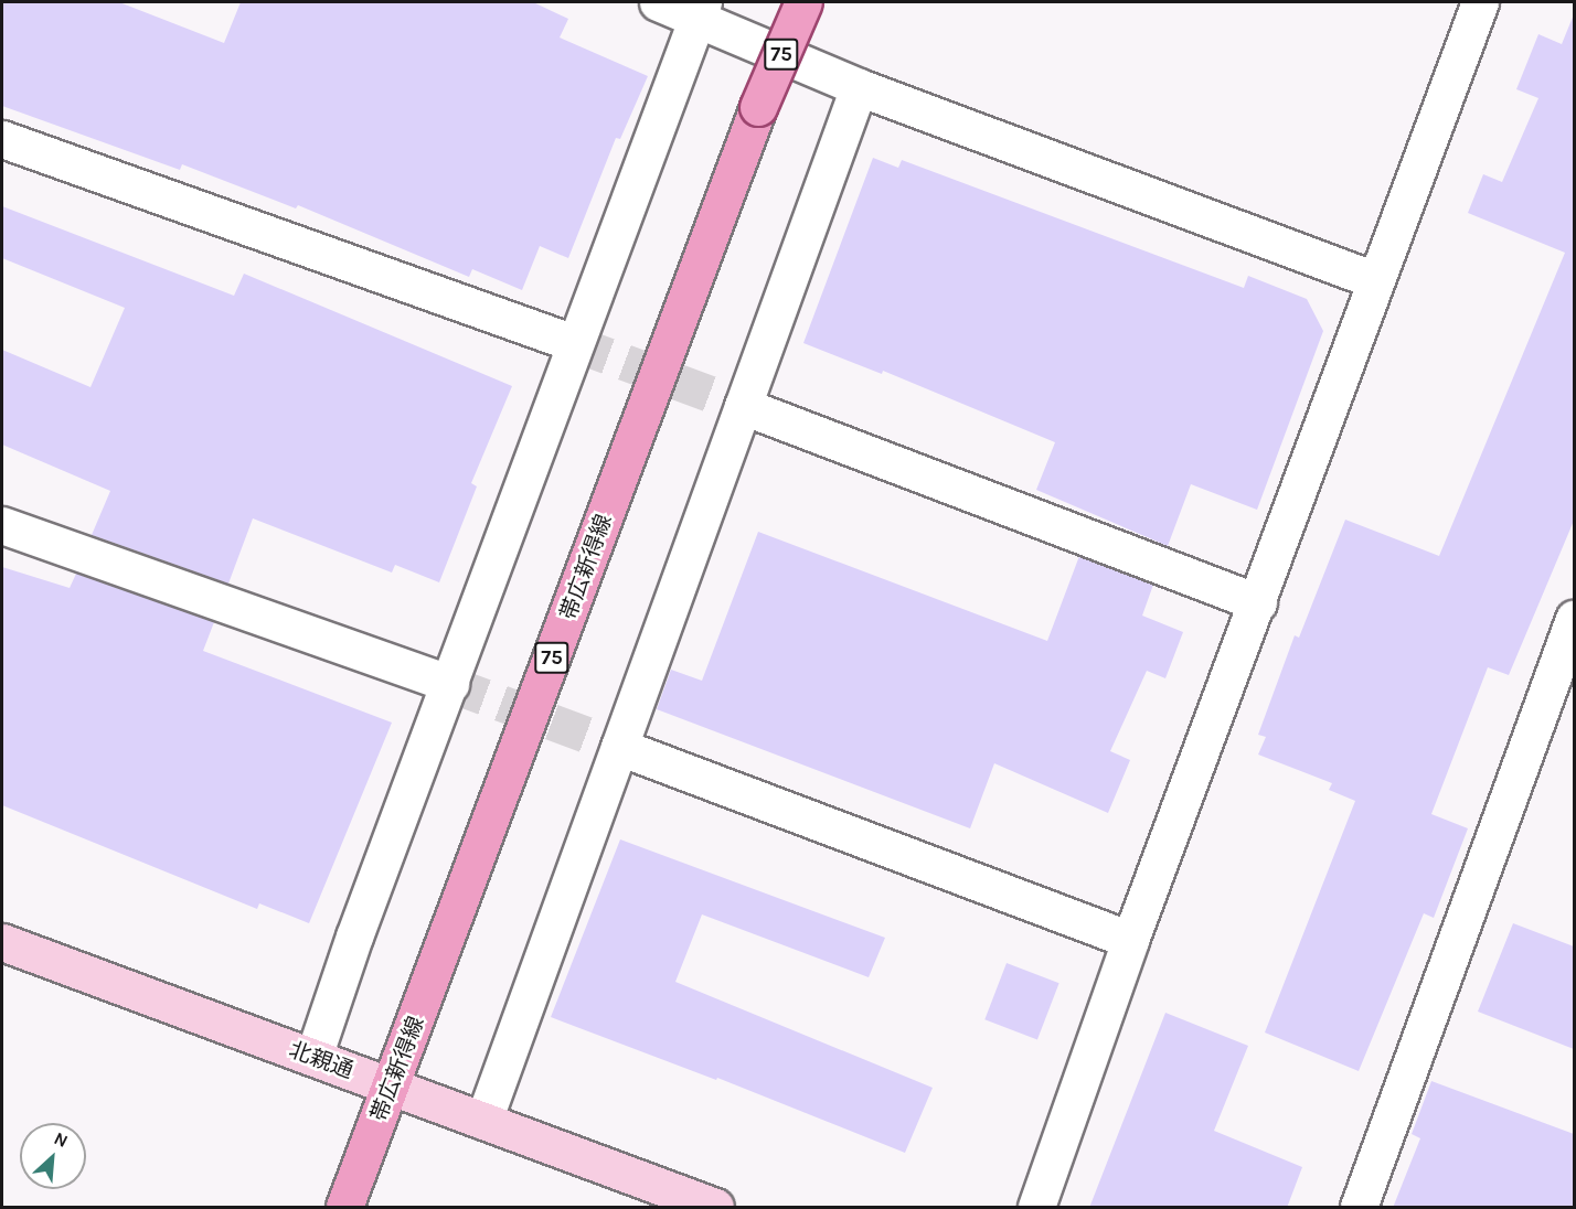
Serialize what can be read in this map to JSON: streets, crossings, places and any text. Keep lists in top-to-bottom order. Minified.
{"streets":{"main road":["75","帯広新得線"],"street":["北親通"]},"crossings":[["帯広新得線","北親通"]],"north":"top right"}
